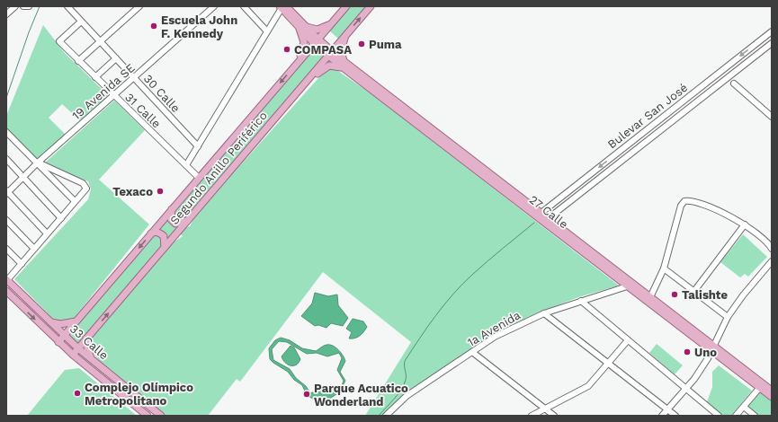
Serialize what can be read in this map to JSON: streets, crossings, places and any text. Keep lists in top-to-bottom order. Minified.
{"streets":{"main road":["Segundo Anillo Periférico","27 Calle","33 Calle"],"street":["19 Avenida SE","30 Calle","31 Calle","Bulevar San José","1a Avenida"]},"crossings":[["19 Avenida SE","30 Calle"],["19 Avenida SE","31 Calle"],["30 Calle","31 Calle"],["31 Calle","Segundo Anillo Periférico"],["Bulevar San José","27 Calle"],["Segundo Anillo Periférico","27 Calle"],["Segundo Anillo Periférico","33 Calle"],["27 Calle","1a Avenida"]],"places":["Escuela John F. Kennedy","Puma","COMPASA","Texaco","Talishte","Uno","Complejo Olímpico Metropolitano","Parque Acuatico Wonderland"]}
